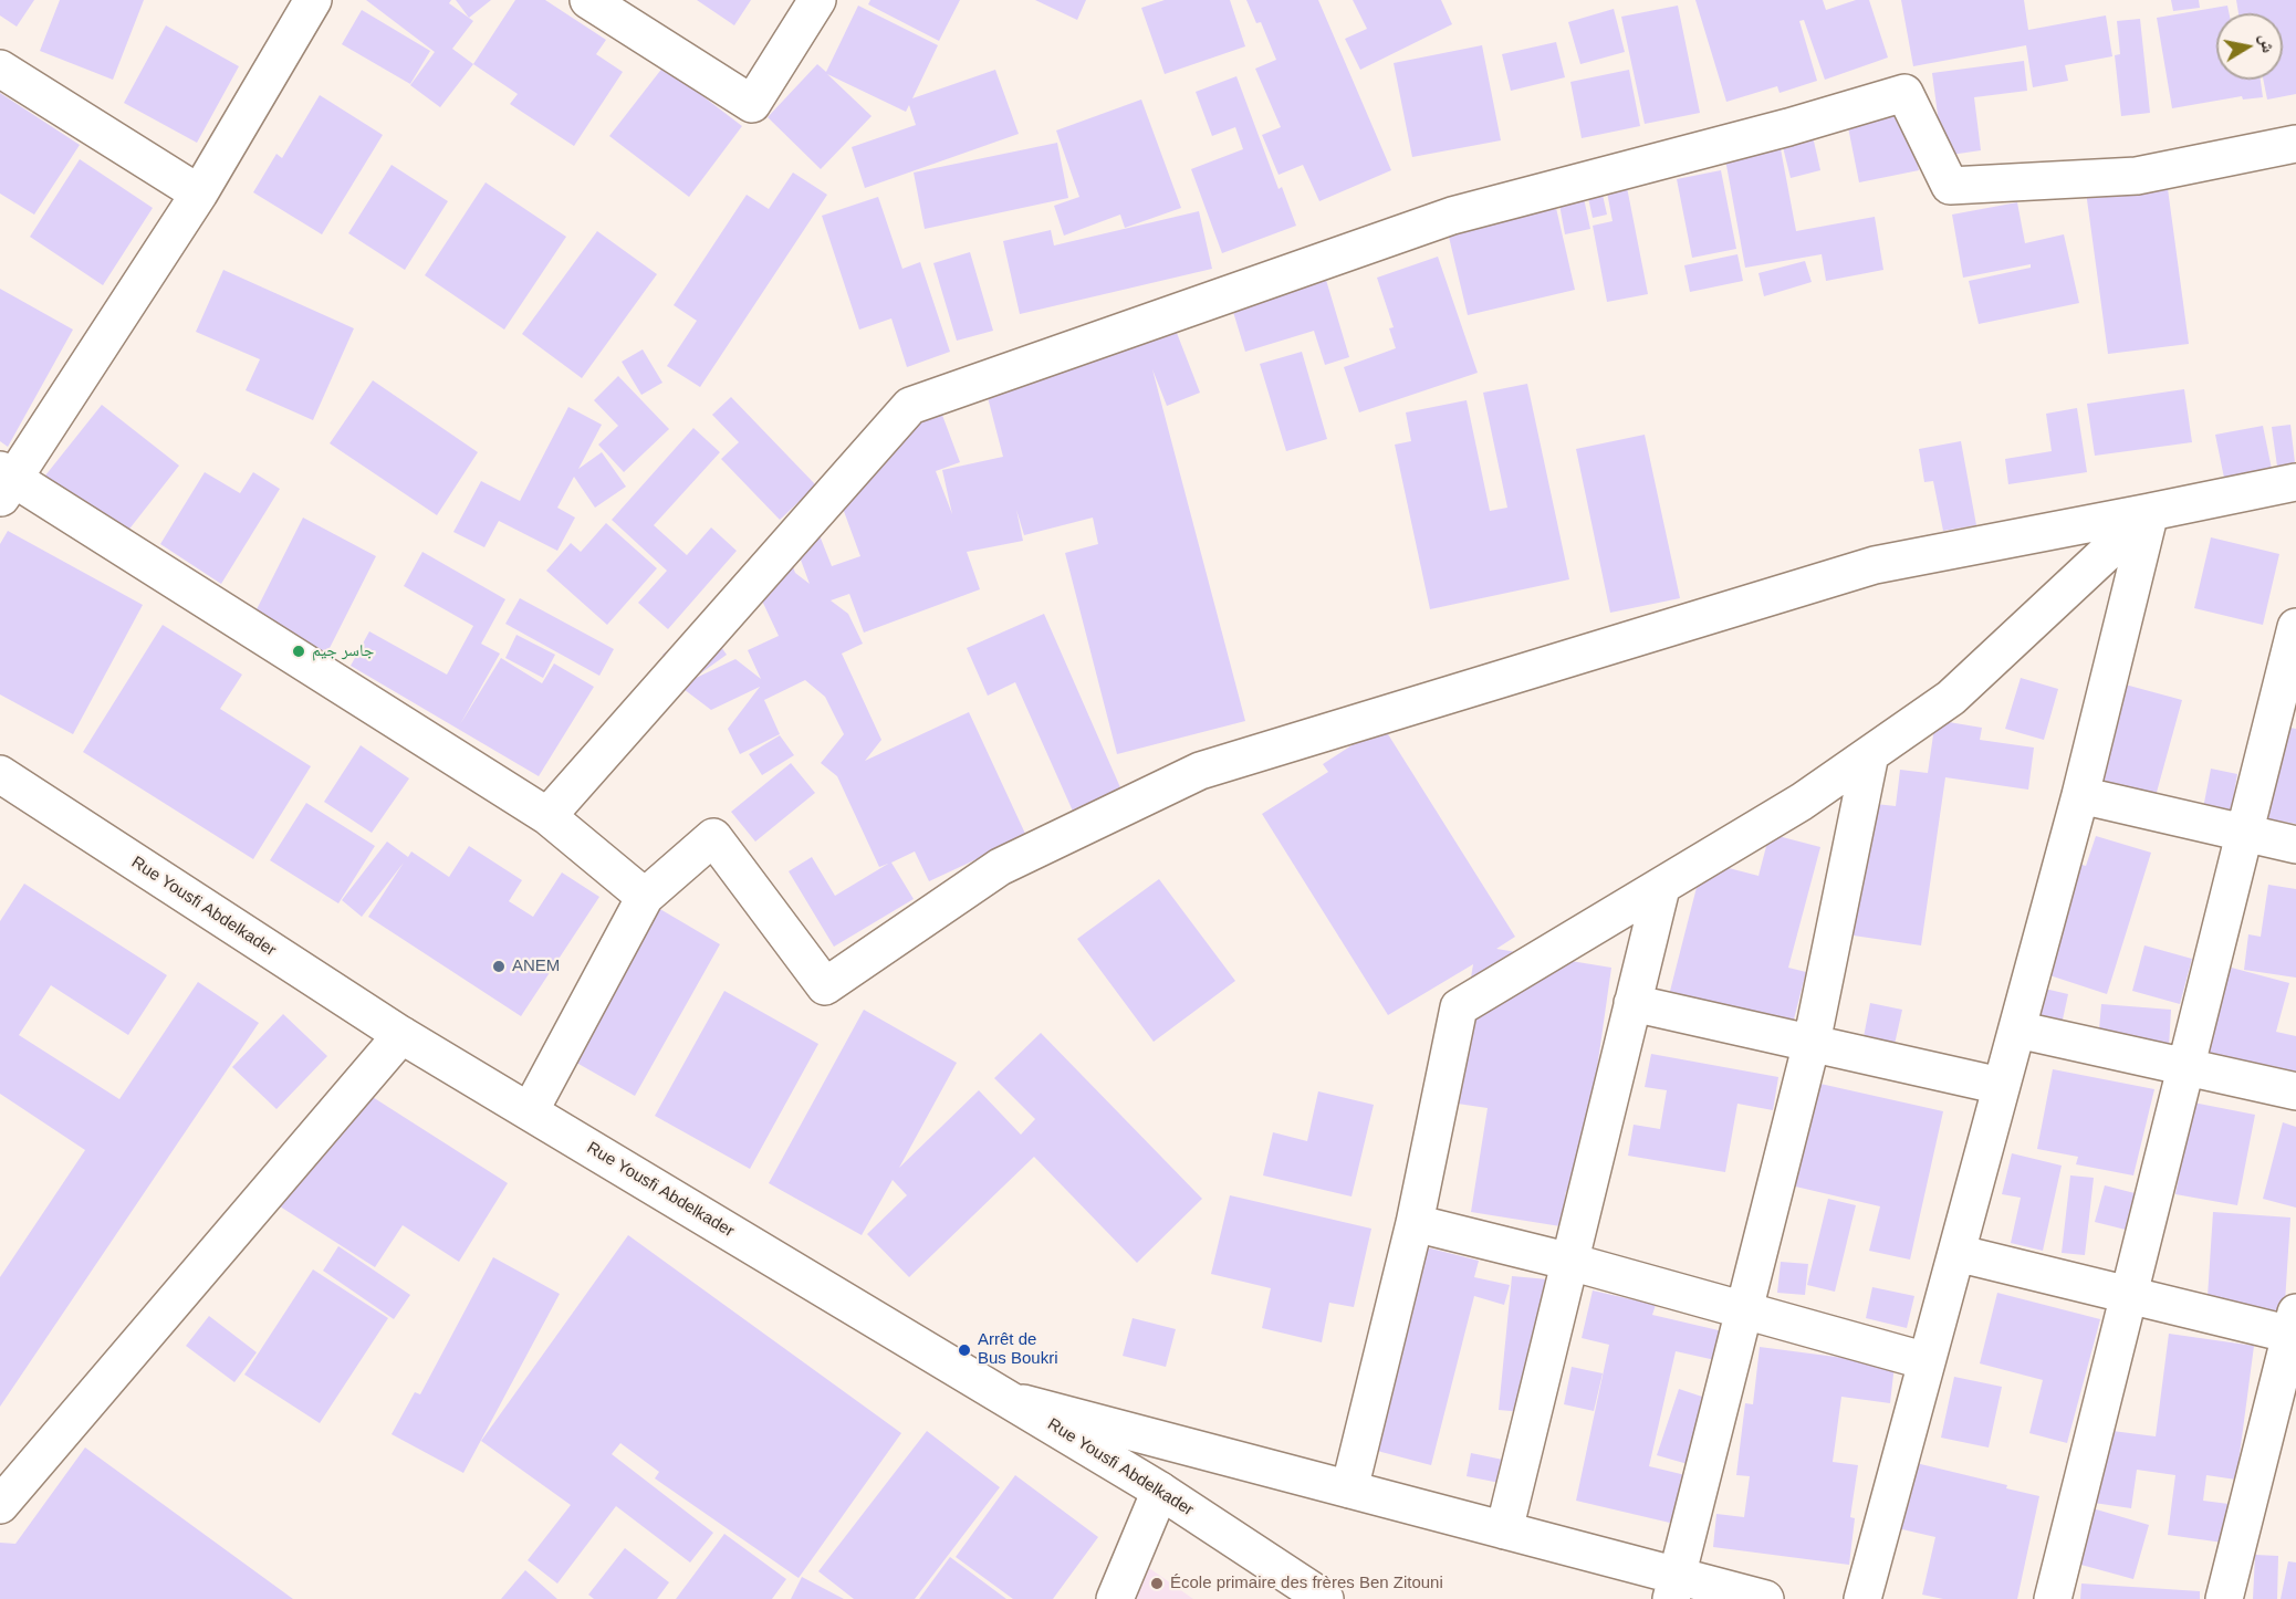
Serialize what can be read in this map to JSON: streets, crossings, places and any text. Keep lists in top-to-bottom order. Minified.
{"streets":{"street":["Rue Yousfi Abdelkader"]},"places":["جاسر جيم","ANEM","Arrêt de Bus Boukri","École primaire des frères Ben Zitouni"],"north":"right"}
